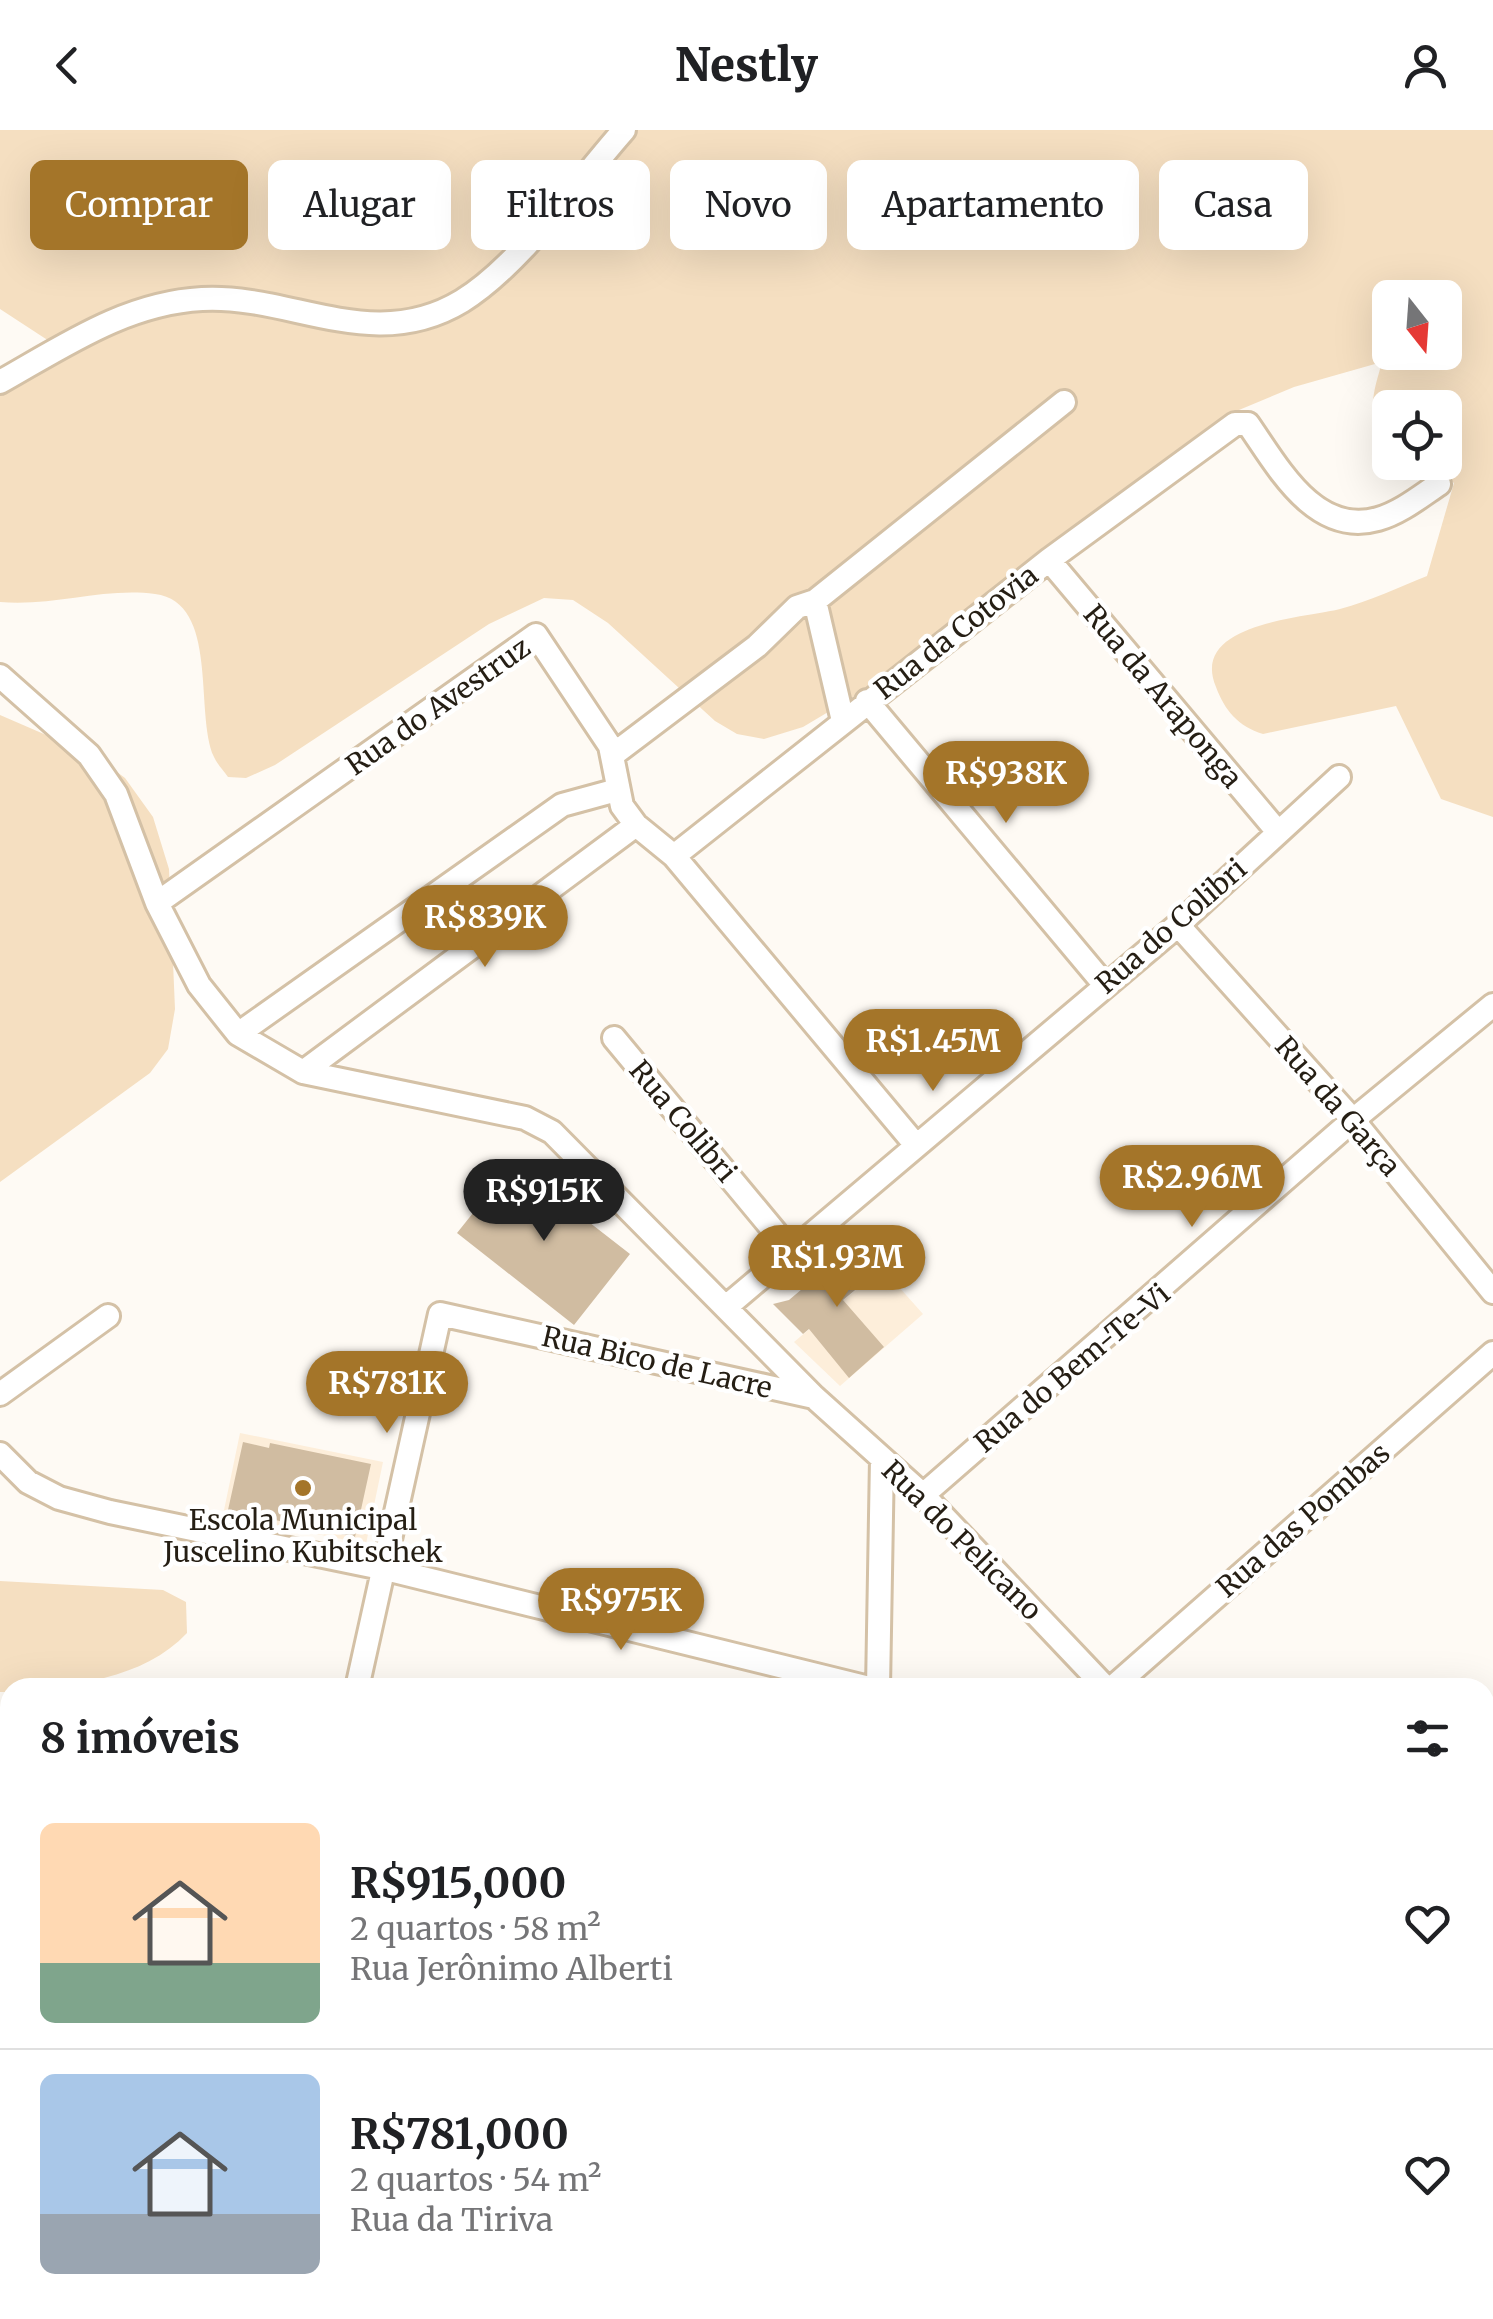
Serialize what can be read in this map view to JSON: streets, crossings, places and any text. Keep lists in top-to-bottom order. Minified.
{"streets":{"street":["Rua da Cotovia","Rua da Araponga","Rua do Avestruz","Rua do Colibri","Rua da Garça","Rua Colibri","Rua Bico de Lacre","Rua do Bem-Te-Vi","Rua das Pombas","Rua do Pelicano"]},"crossings":[["Rua da Cotovia","Rua da Araponga"],["Rua da Cotovia","Rua do Avestruz"],["Rua da Araponga","Rua do Colibri"],["Rua do Avestruz","Rua do Colibri"],["Rua do Colibri","Rua da Garça"],["Rua do Colibri","Rua Colibri"],["Rua do Colibri","Rua do Pelicano"],["Rua da Garça","Rua do Bem-Te-Vi"],["Rua Bico de Lacre","Rua do Pelicano"],["Rua do Bem-Te-Vi","Rua do Pelicano"]],"places":["Escola Municipal Juscelino Kubitschek"],"north":"bottom","page":{"header":"Nestly","chip":["Comprar","Alugar","Filtros","Novo","Apartamento","Casa"],"price":["R$938K","R$839K","R$1.45M","R$2.96M","R$915K","R$1.93M","R$781K","R$975K"],"heading":"8 imóveis","list":[{"name":"R$915,000","note":"2 quartos · 58 m² · Rua Jerônimo Alberti"},{"name":"R$781,000","note":"2 quartos · 54 m² · Rua da Tiriva"}]}}
